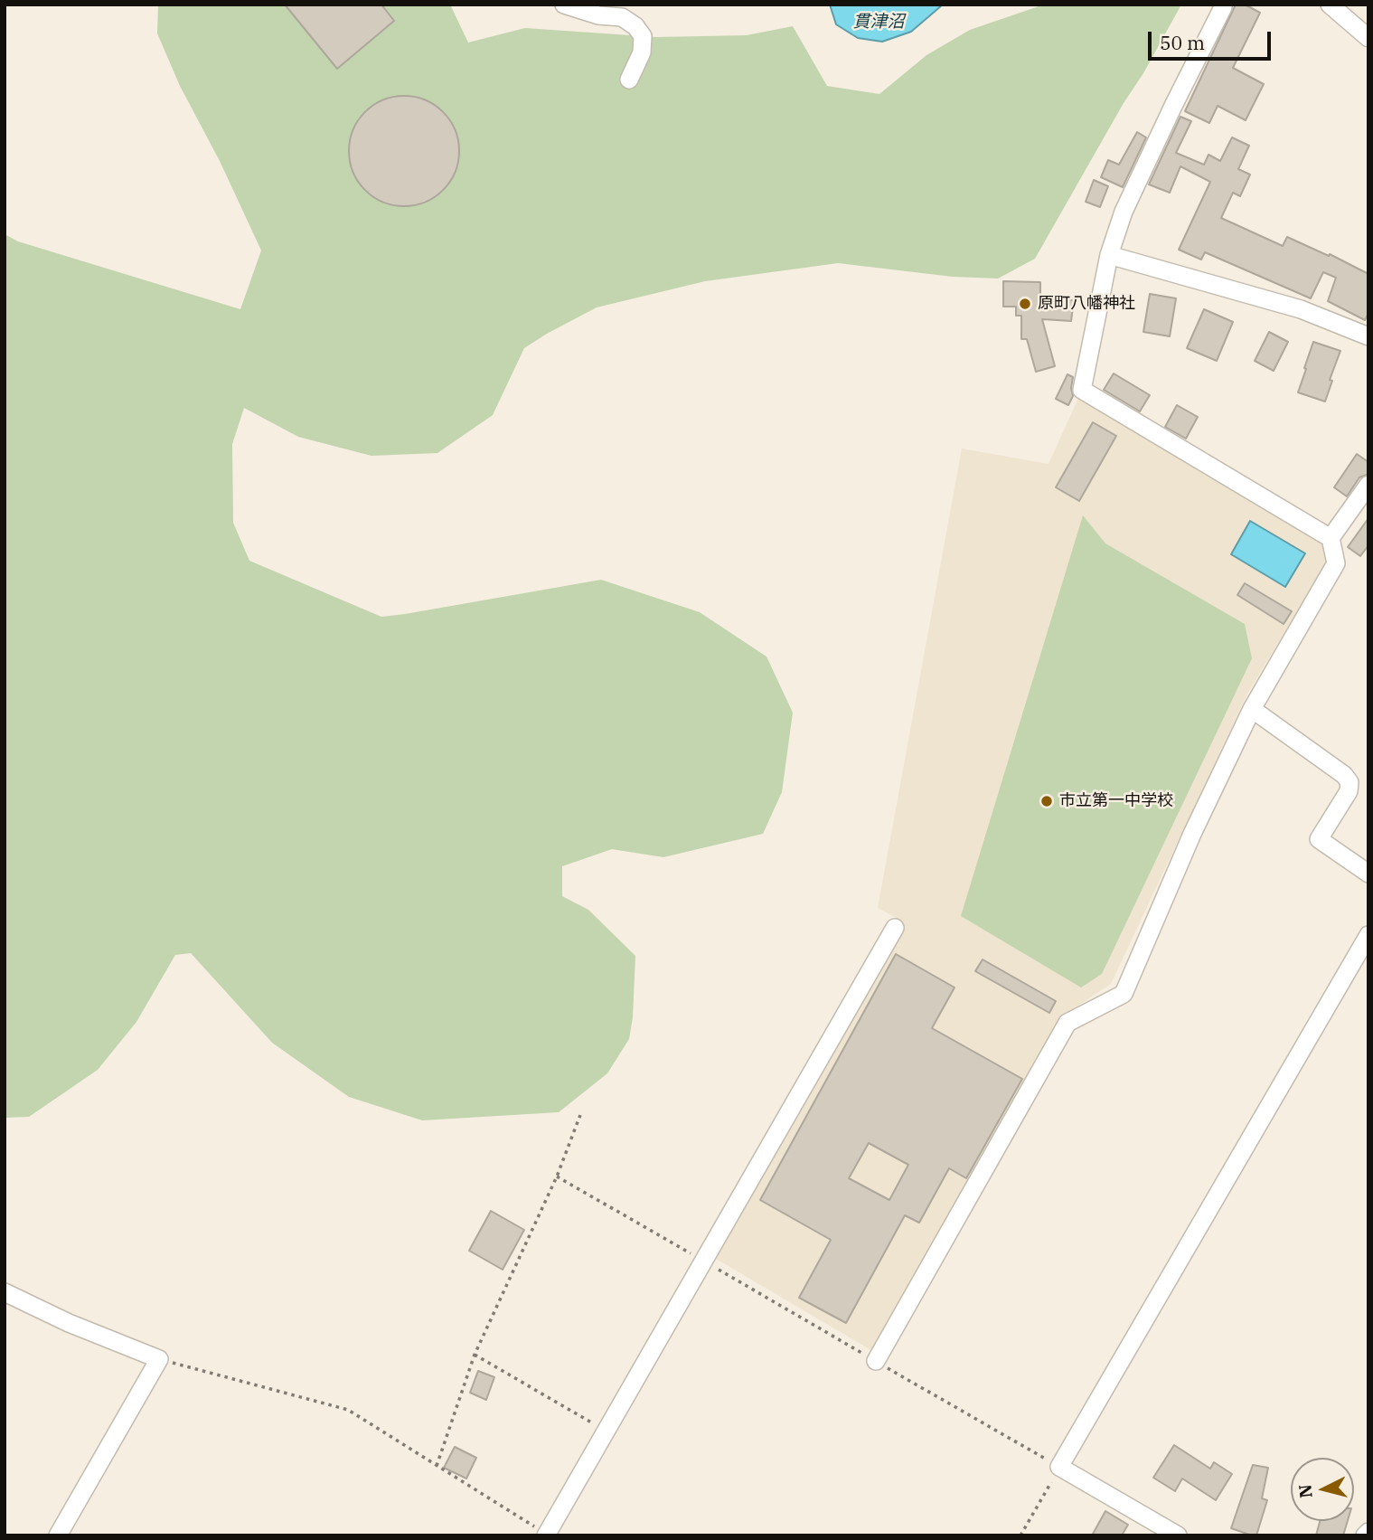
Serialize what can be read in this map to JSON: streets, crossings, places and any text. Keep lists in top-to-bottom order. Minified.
{"water":["貫津沼"],"places":["原町八幡神社","市立第一中学校"],"scale_bar":"50 m","north":"left"}
